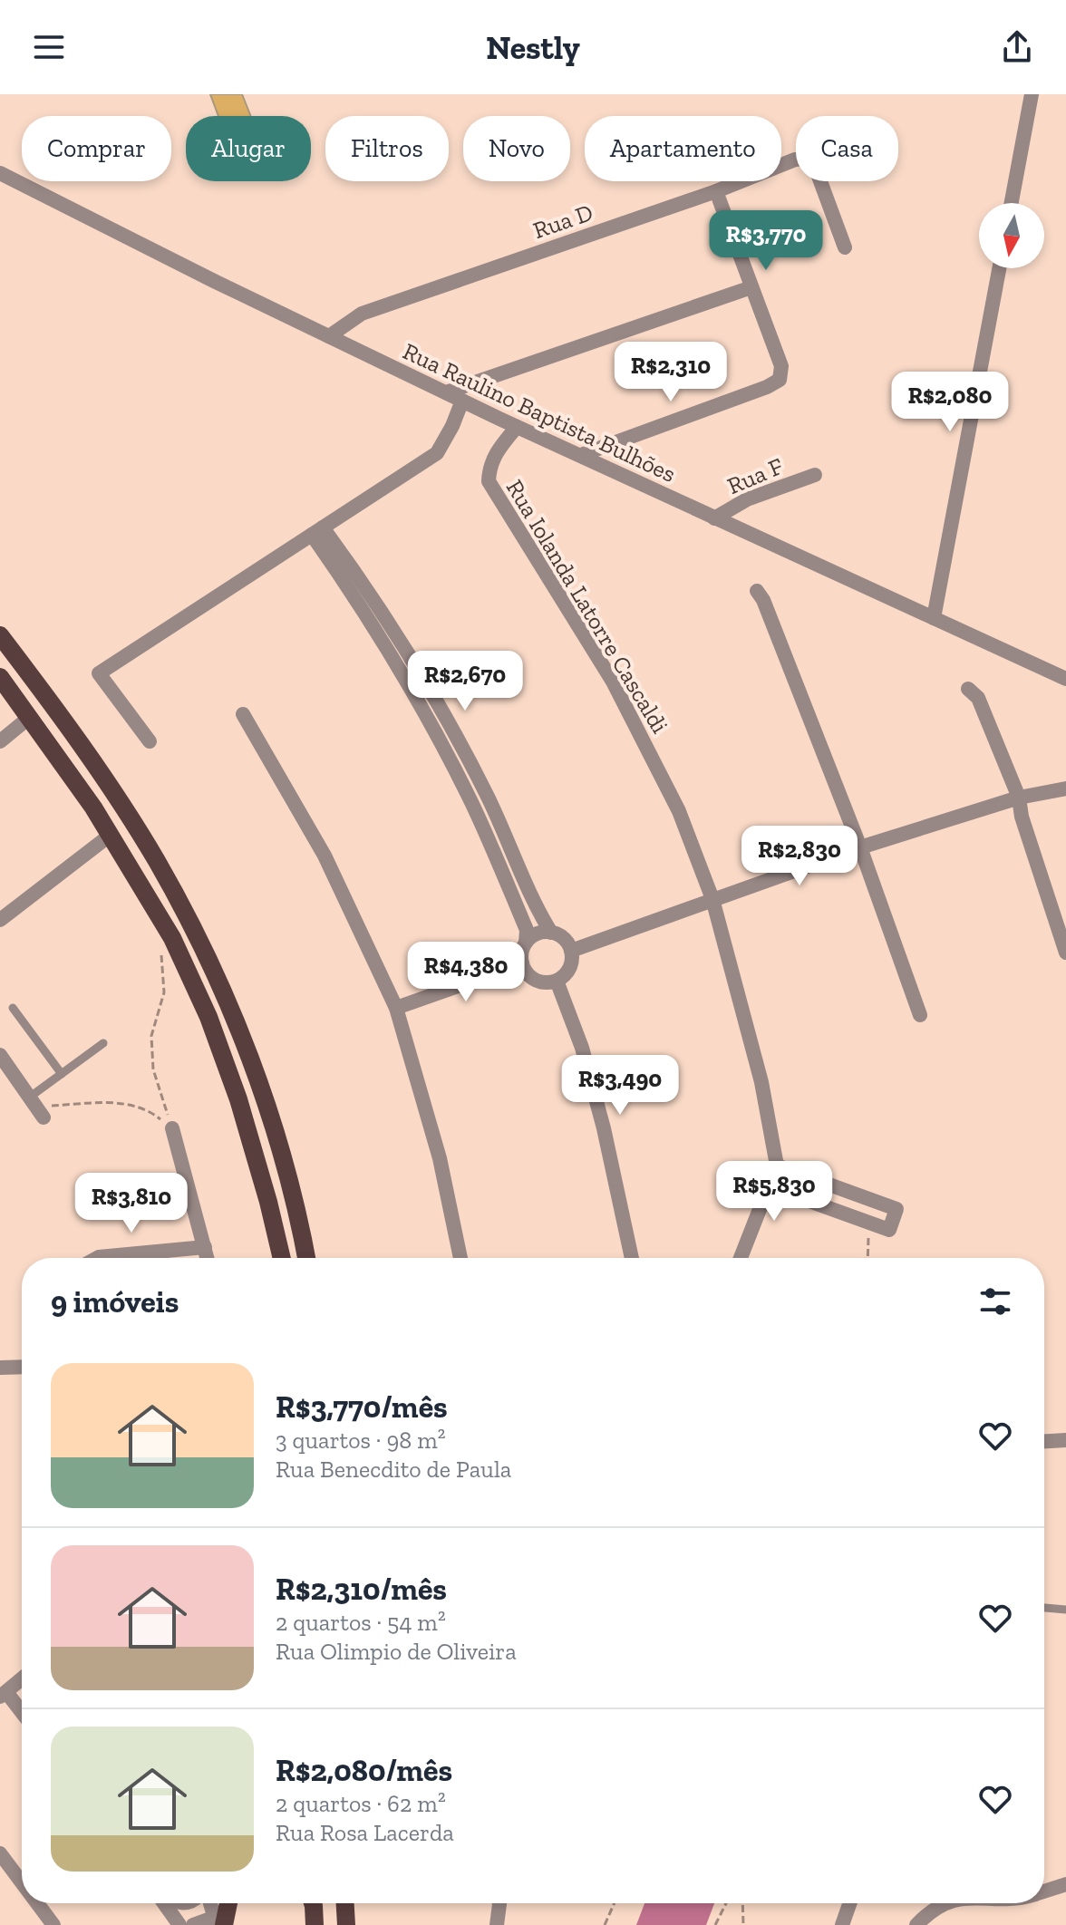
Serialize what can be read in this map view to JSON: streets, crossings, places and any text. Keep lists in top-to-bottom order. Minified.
{"streets":{"street":["Rua D","Rua Raulino Baptista Bulhões","Rua F","Rua Iolanda Latorre Cascaldi"]},"crossings":[["Rua D","Rua Raulino Baptista Bulhões"],["Rua Raulino Baptista Bulhões","Rua F"],["Rua Raulino Baptista Bulhões","Rua Iolanda Latorre Cascaldi"]],"north":"bottom","page":{"header":"Nestly","chip":["Comprar","Alugar","Filtros","Novo","Apartamento","Casa"],"price":["R$3,770","R$2,310","R$2,080","R$2,670","R$2,830","R$4,380","R$3,490","R$5,830","R$3,810"],"heading":"9 imóveis","list":[{"name":"R$3,770/mês","note":"3 quartos · 98 m² · Rua Benecdito de Paula"},{"name":"R$2,310/mês","note":"2 quartos · 54 m² · Rua Olimpio de Oliveira"},{"name":"R$2,080/mês","note":"2 quartos · 62 m² · Rua Rosa Lacerda"}]}}
